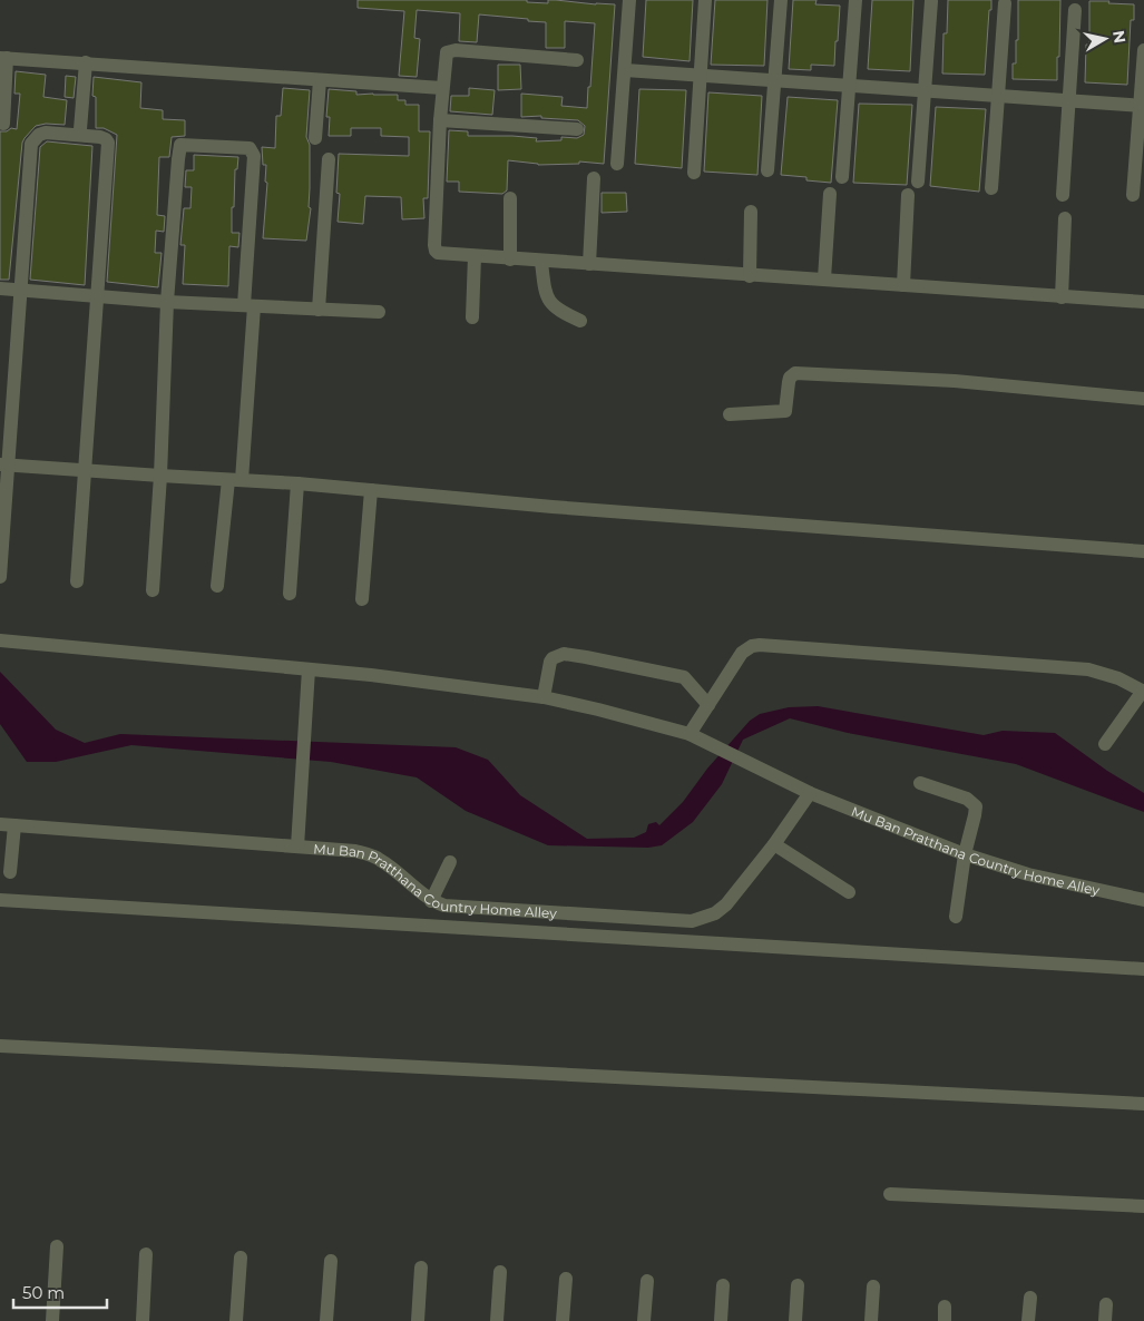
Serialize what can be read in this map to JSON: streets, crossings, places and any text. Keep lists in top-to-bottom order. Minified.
{"streets":{"street":["Mu Ban Pratthana Country Home Alley"]},"scale_bar":"50 m","north":"right"}
